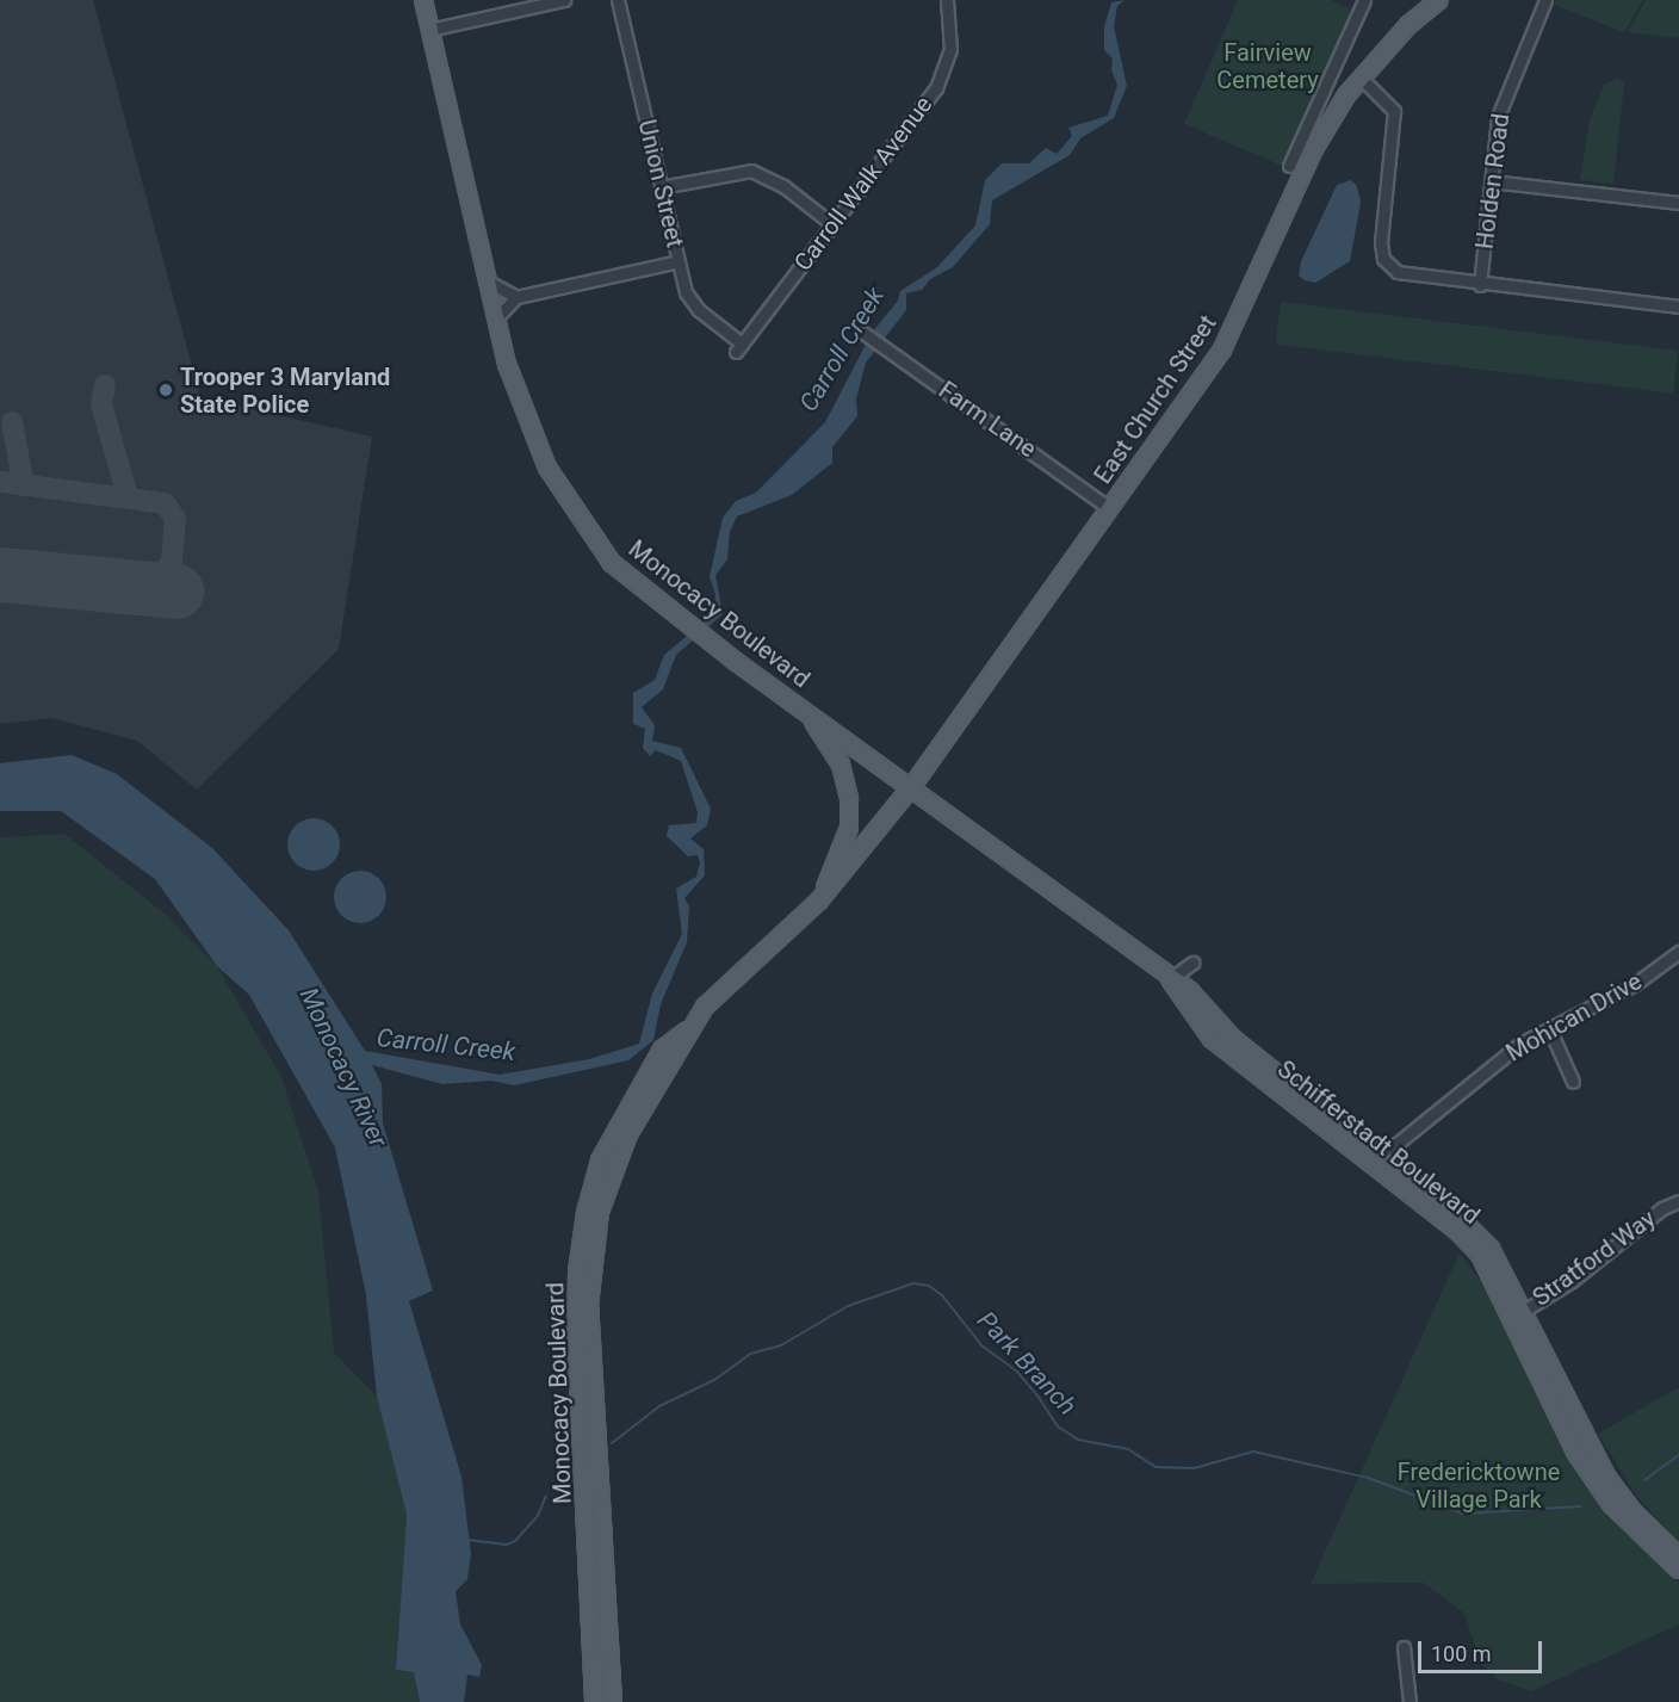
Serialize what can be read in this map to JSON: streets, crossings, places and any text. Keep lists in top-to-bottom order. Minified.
{"streets":{"main road":["East Church Street","Monocacy Boulevard","Schifferstadt Boulevard"],"street":["Holden Road","Union Street","Carroll Walk Avenue","Farm Lane","Mohican Drive","Stratford Way"]},"crossings":[["Union Street","Carroll Walk Avenue"],["East Church Street","Farm Lane"],["East Church Street","Monocacy Boulevard"],["East Church Street","Schifferstadt Boulevard"],["Monocacy Boulevard","Schifferstadt Boulevard"],["Mohican Drive","Schifferstadt Boulevard"],["Schifferstadt Boulevard","Stratford Way"]],"water":["Carroll Creek","Monocacy River","Park Branch"],"parks":["Fairview Cemetery","Fredericktowne Village Park"],"places":["Trooper 3 Maryland State Police"],"scale_bar":"100 m"}
